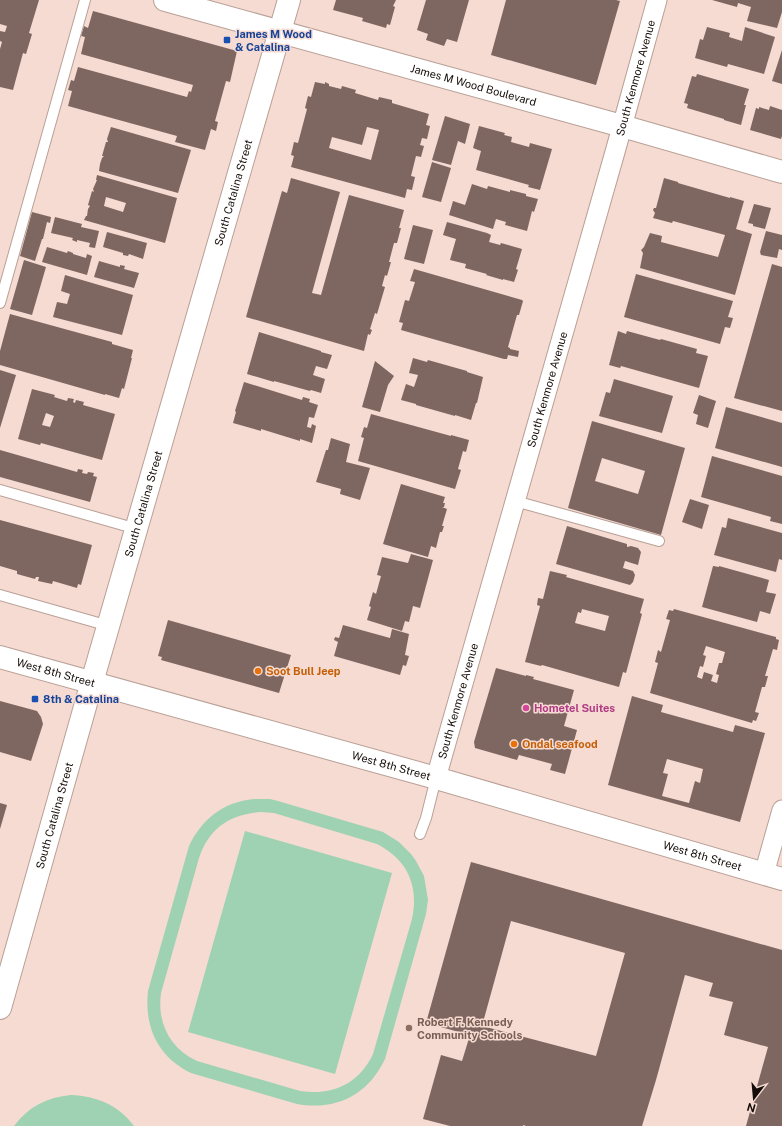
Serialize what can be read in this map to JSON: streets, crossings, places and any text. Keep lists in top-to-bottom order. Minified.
{"streets":{"street":["South Kenmore Avenue","James M Wood Boulevard","South Catalina Street","West 8th Street"]},"crossings":[["South Kenmore Avenue","James M Wood Boulevard"],["South Kenmore Avenue","West 8th Street"],["James M Wood Boulevard","South Catalina Street"],["South Catalina Street","West 8th Street"]],"places":{"transit":["James M Wood & Catalina","8th & Catalina"],"other":["Soot Bull Jeep","Hometel Suites","Ondal seafood","Robert F. Kennedy Community Schools"]},"north":"bottom"}
